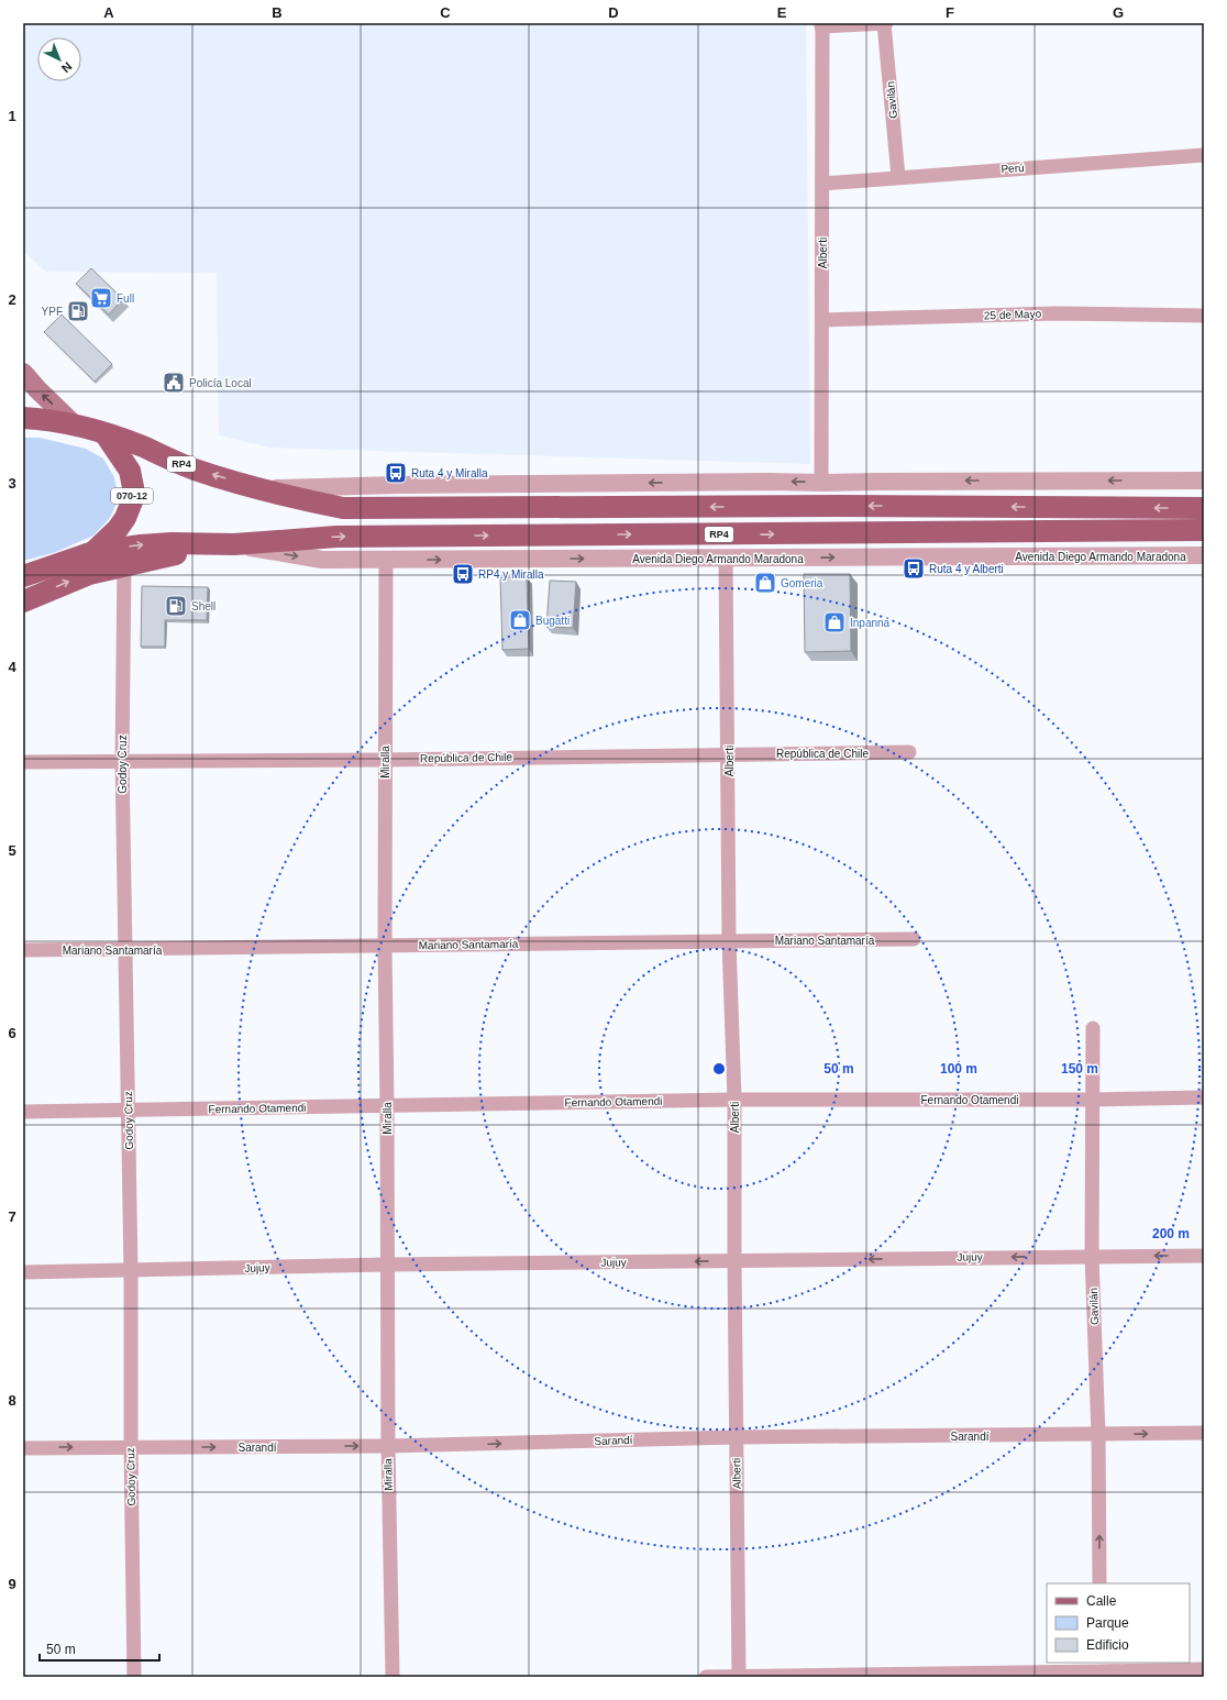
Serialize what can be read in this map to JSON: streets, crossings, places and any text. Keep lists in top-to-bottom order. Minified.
{"streets":{"main road":["RP4","070-12","Avenida Diego Armando Maradona"],"street":["Gavilán","Perú","Alberti","25 de Mayo","República de Chile","Miralla","Godoy Cruz","Mariano Santamaría","Fernando Otamendi","Jujuy","Sarandí"]},"crossings":[["Gavilán","Perú"],["Gavilán","Fernando Otamendi"],["Gavilán","Jujuy"],["Gavilán","Sarandí"],["Perú","Alberti"],["Alberti","25 de Mayo"],["Alberti","Avenida Diego Armando Maradona"],["Alberti","República de Chile"],["Alberti","Mariano Santamaría"],["Alberti","Fernando Otamendi"],["Alberti","Jujuy"],["Alberti","Sarandí"],["RP4","070-12"],["RP4","Avenida Diego Armando Maradona"],["070-12","Avenida Diego Armando Maradona"],["Avenida Diego Armando Maradona","Miralla"],["República de Chile","Miralla"],["República de Chile","Godoy Cruz"],["Miralla","Mariano Santamaría"],["Miralla","Fernando Otamendi"],["Miralla","Jujuy"],["Miralla","Sarandí"],["Godoy Cruz","Mariano Santamaría"],["Godoy Cruz","Fernando Otamendi"],["Godoy Cruz","Jujuy"],["Godoy Cruz","Sarandí"]],"one_way":["Jujuy","Sarandí"],"places":{"supermarket":["Full"],"fuel station":["YPF","Shell"],"public building":["Policía Local"],"bus stop":["Ruta 4 y Miralla","Ruta 4 y Alberti","RP4 y Miralla"],"shop":["Gomeria","Bugatti","Inpanna"]},"legend":["Calle","Parque","Edificio"],"scale_bar":"50 m","north":"bottom right","grid":{"columns":["A","B","C","D","E","F","G"],"rows":["1","2","3","4","5","6","7","8","9"]},"rings":["50 m","100 m","150 m","200 m"]}
